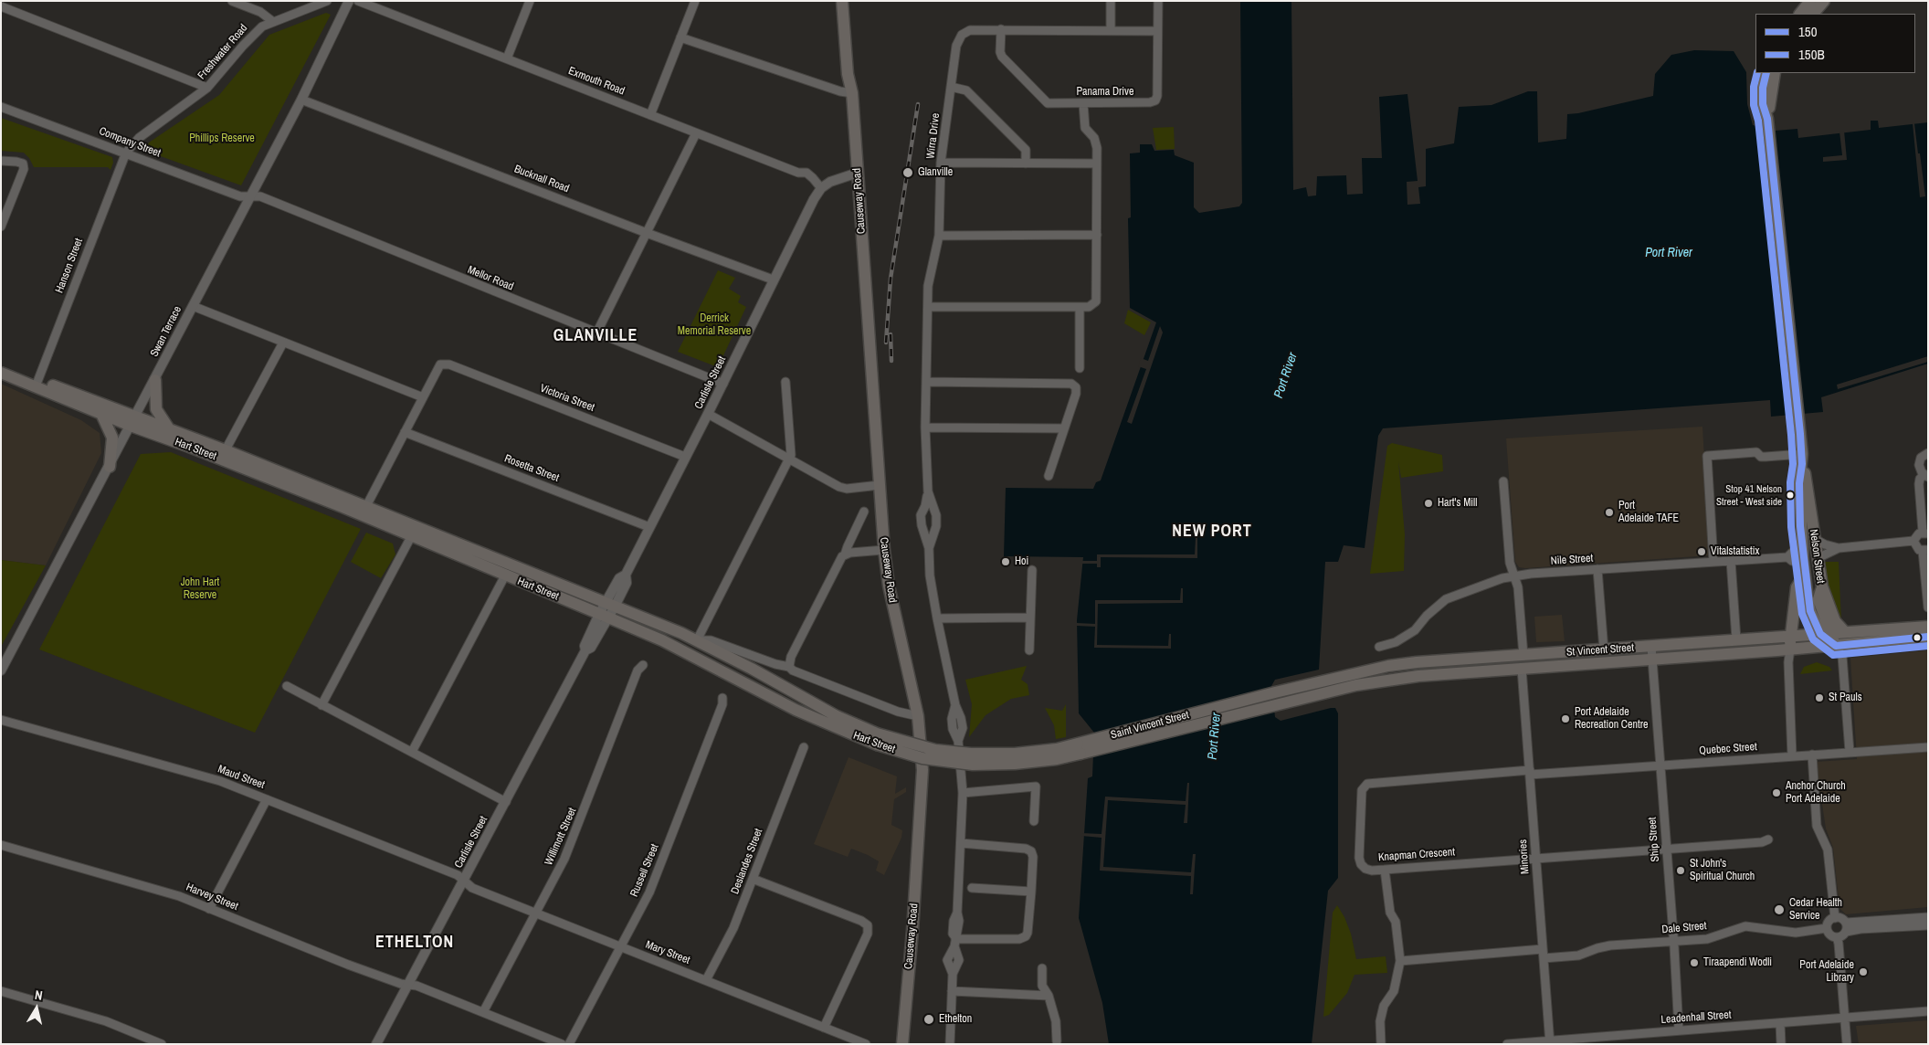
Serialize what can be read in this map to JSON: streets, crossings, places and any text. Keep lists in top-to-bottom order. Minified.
{"streets":{"main road":["Causeway Road","Hart Street","Nelson Street","St Vincent Street","Saint Vincent Street"],"street":["Freshwater Road","Exmouth Road","Panama Drive","Wirra Drive","Company Street","Bucknall Road","Hanson Street","Mellor Road","Swan Terrace","Carlisle Street","Victoria Street","Rosetta Street","Nile Street","Quebec Street","Maud Street","Willimott Street","Ship Street","Knapman Crescent","Minories","Deslandes Street","Russell Street","Harvey Street","Dale Street","Mary Street","Leadenhall Street"]},"crossings":[["Freshwater Road","Company Street"],["Freshwater Road","Hanson Street"],["Exmouth Road","Carlisle Street"],["Panama Drive","Wirra Drive"],["Company Street","Hanson Street"],["Company Street","Mellor Road"],["Company Street","Swan Terrace"],["Bucknall Road","Swan Terrace"],["Bucknall Road","Carlisle Street"],["Causeway Road","Hart Street"],["Hanson Street","Hart Street"],["Mellor Road","Swan Terrace"],["Mellor Road","Carlisle Street"],["Swan Terrace","Hart Street"],["Carlisle Street","Victoria Street"],["Carlisle Street","Hart Street"],["Carlisle Street","Rosetta Street"],["Carlisle Street","Maud Street"],["Carlisle Street","Harvey Street"],["Carlisle Street","Mary Street"],["Hart Street","Saint Vincent Street"],["Nelson Street","Nile Street"],["Nelson Street","St Vincent Street"],["St Vincent Street","Saint Vincent Street"],["St Vincent Street","Ship Street"],["St Vincent Street","Minories"],["Quebec Street","Ship Street"],["Quebec Street","Knapman Crescent"],["Quebec Street","Minories"],["Maud Street","Mary Street"],["Willimott Street","Harvey Street"],["Willimott Street","Mary Street"],["Ship Street","Knapman Crescent"],["Ship Street","Dale Street"],["Ship Street","Leadenhall Street"],["Knapman Crescent","Minories"],["Minories","Dale Street"],["Minories","Leadenhall Street"],["Deslandes Street","Mary Street"],["Russell Street","Mary Street"]],"districts":["GLANVILLE","NEW PORT","ETHELTON"],"water":["Port River"],"parks":["Phillips Reserve","Derrick Memorial Reserve","John Hart Reserve"],"places":["Glanville","Stop 41 Nelson Street - West side","Hart's Mill","Port Adelaide TAFE","Vitalstatistix","Hoi","St Pauls","Port Adelaide Recreation Centre","Anchor Church Port Adelaide","St John's Spiritual Church","Cedar Health Service","Tiraapendi Wodli","Port Adelaide Library","Ethelton"],"lines":["transit line 150","transit line 150B"],"legend":["150","150B"],"north":"top"}
